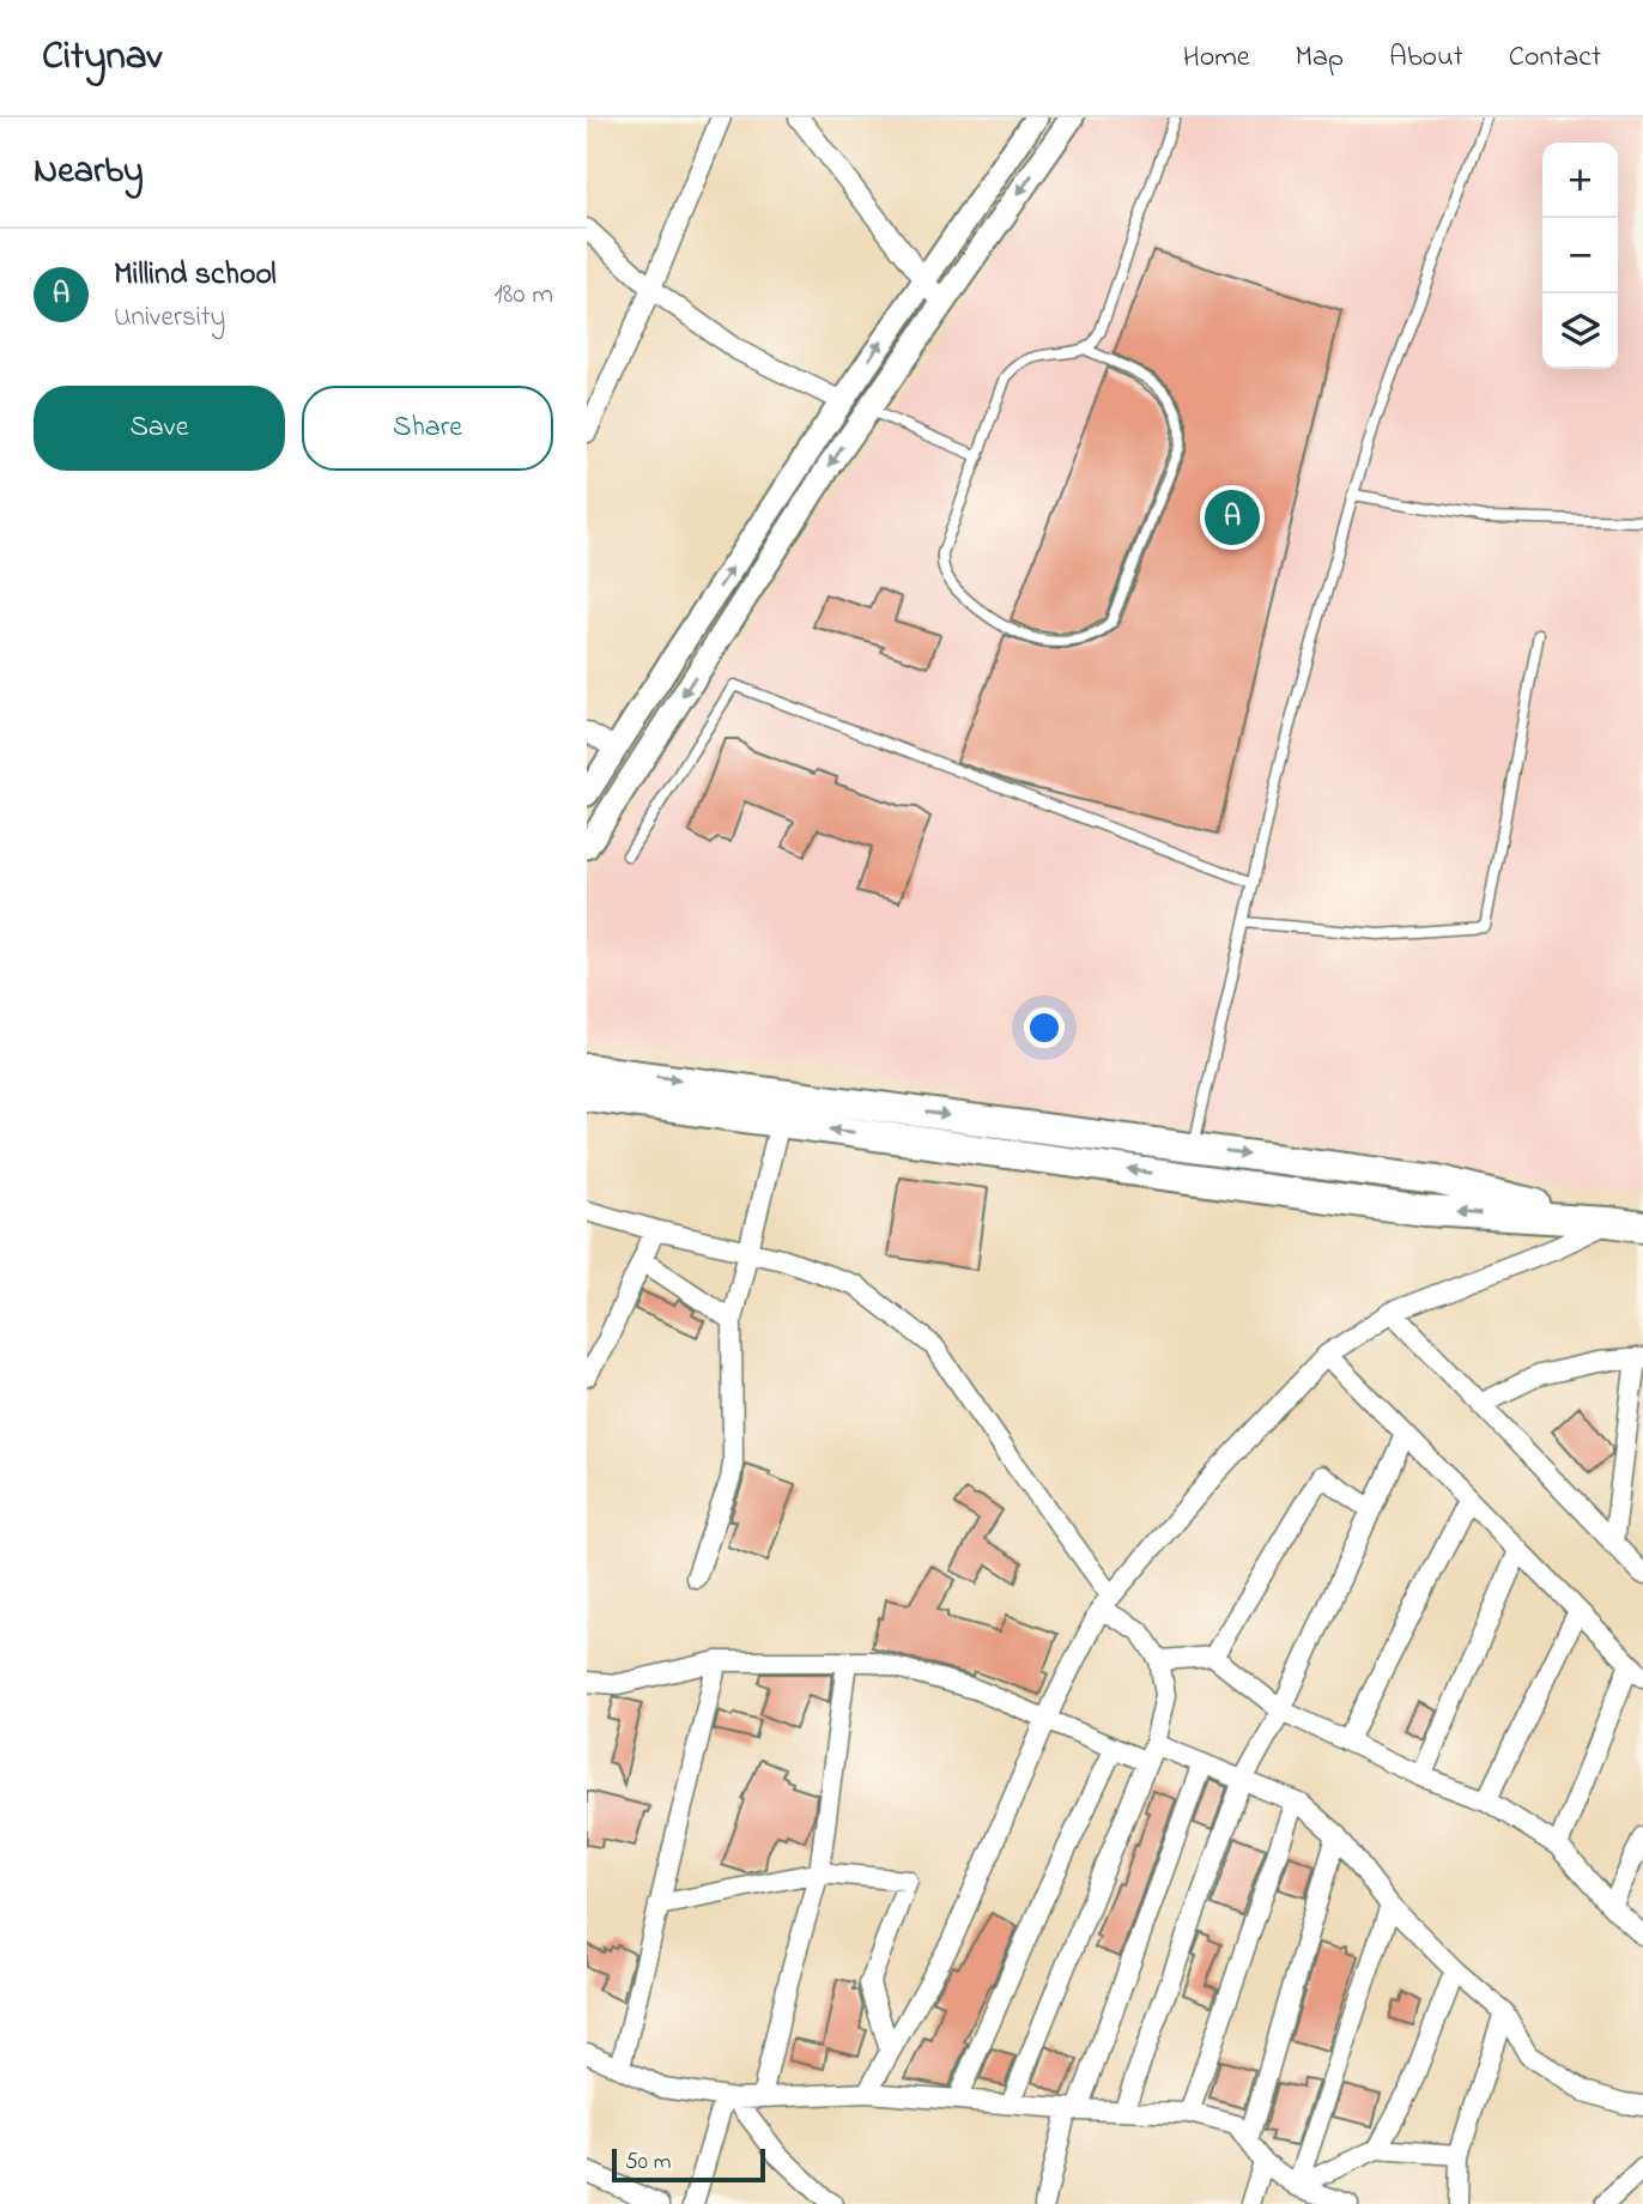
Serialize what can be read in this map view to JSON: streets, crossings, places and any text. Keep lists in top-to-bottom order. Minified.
{"scale_bar":"50 m","page":{"header":"Citynav","nav":["Home","Map","About","Contact"],"heading":"Nearby","map_buttons":["+","−"],"list":[{"mark":"A","name":"Millind school","note":"University","value":"180 m"}],"buttons":["Save","Share"],"pins":"A","scale":"50 m"}}
